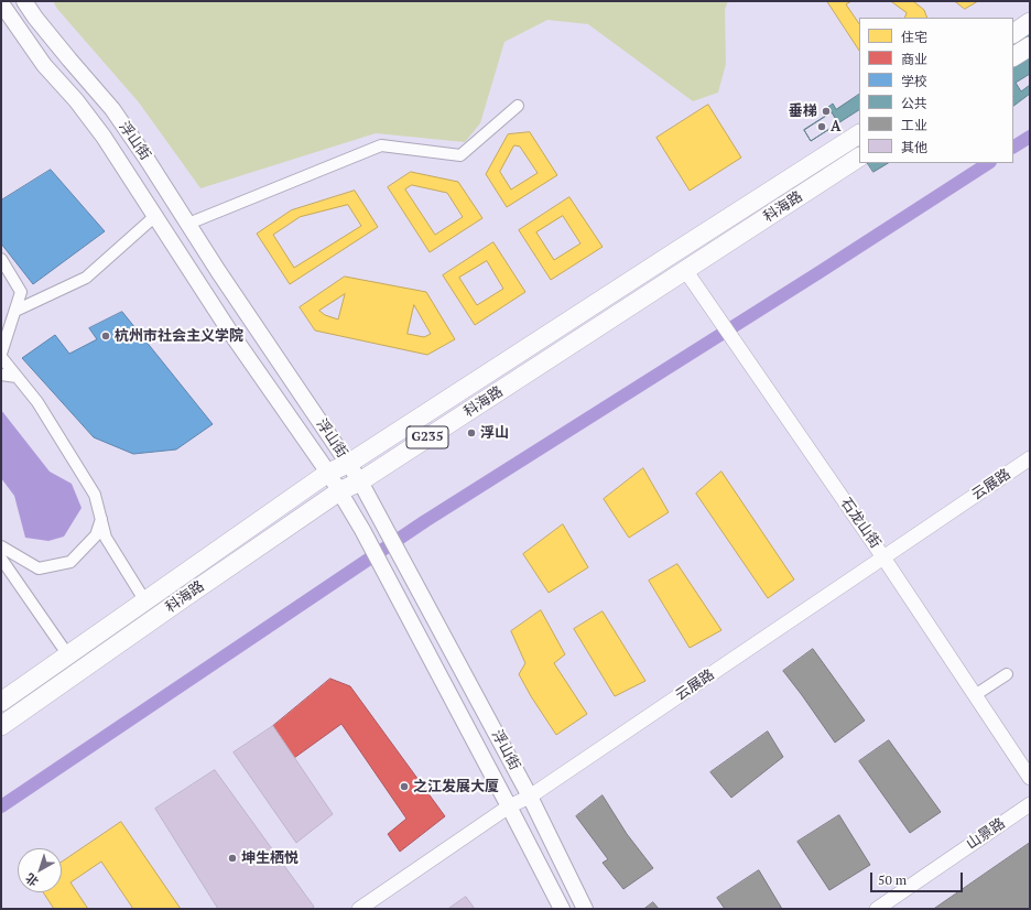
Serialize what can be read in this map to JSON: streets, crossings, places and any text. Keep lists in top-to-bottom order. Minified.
{"streets":{"highway":["科海路","G235"],"main road":["浮山街"],"street":["云展路","石龙山街","山景路"]},"crossings":[["浮山街","科海路"],["浮山街","云展路"],["科海路","石龙山街"],["云展路","石龙山街"]],"places":["垂梯","A","杭州市社会主义学院","浮山","之江发展大厦","坤生栖悦"],"legend":["住宅","商业","学校","公共","工业","其他"],"scale_bar":"50 m","north":"bottom left"}
